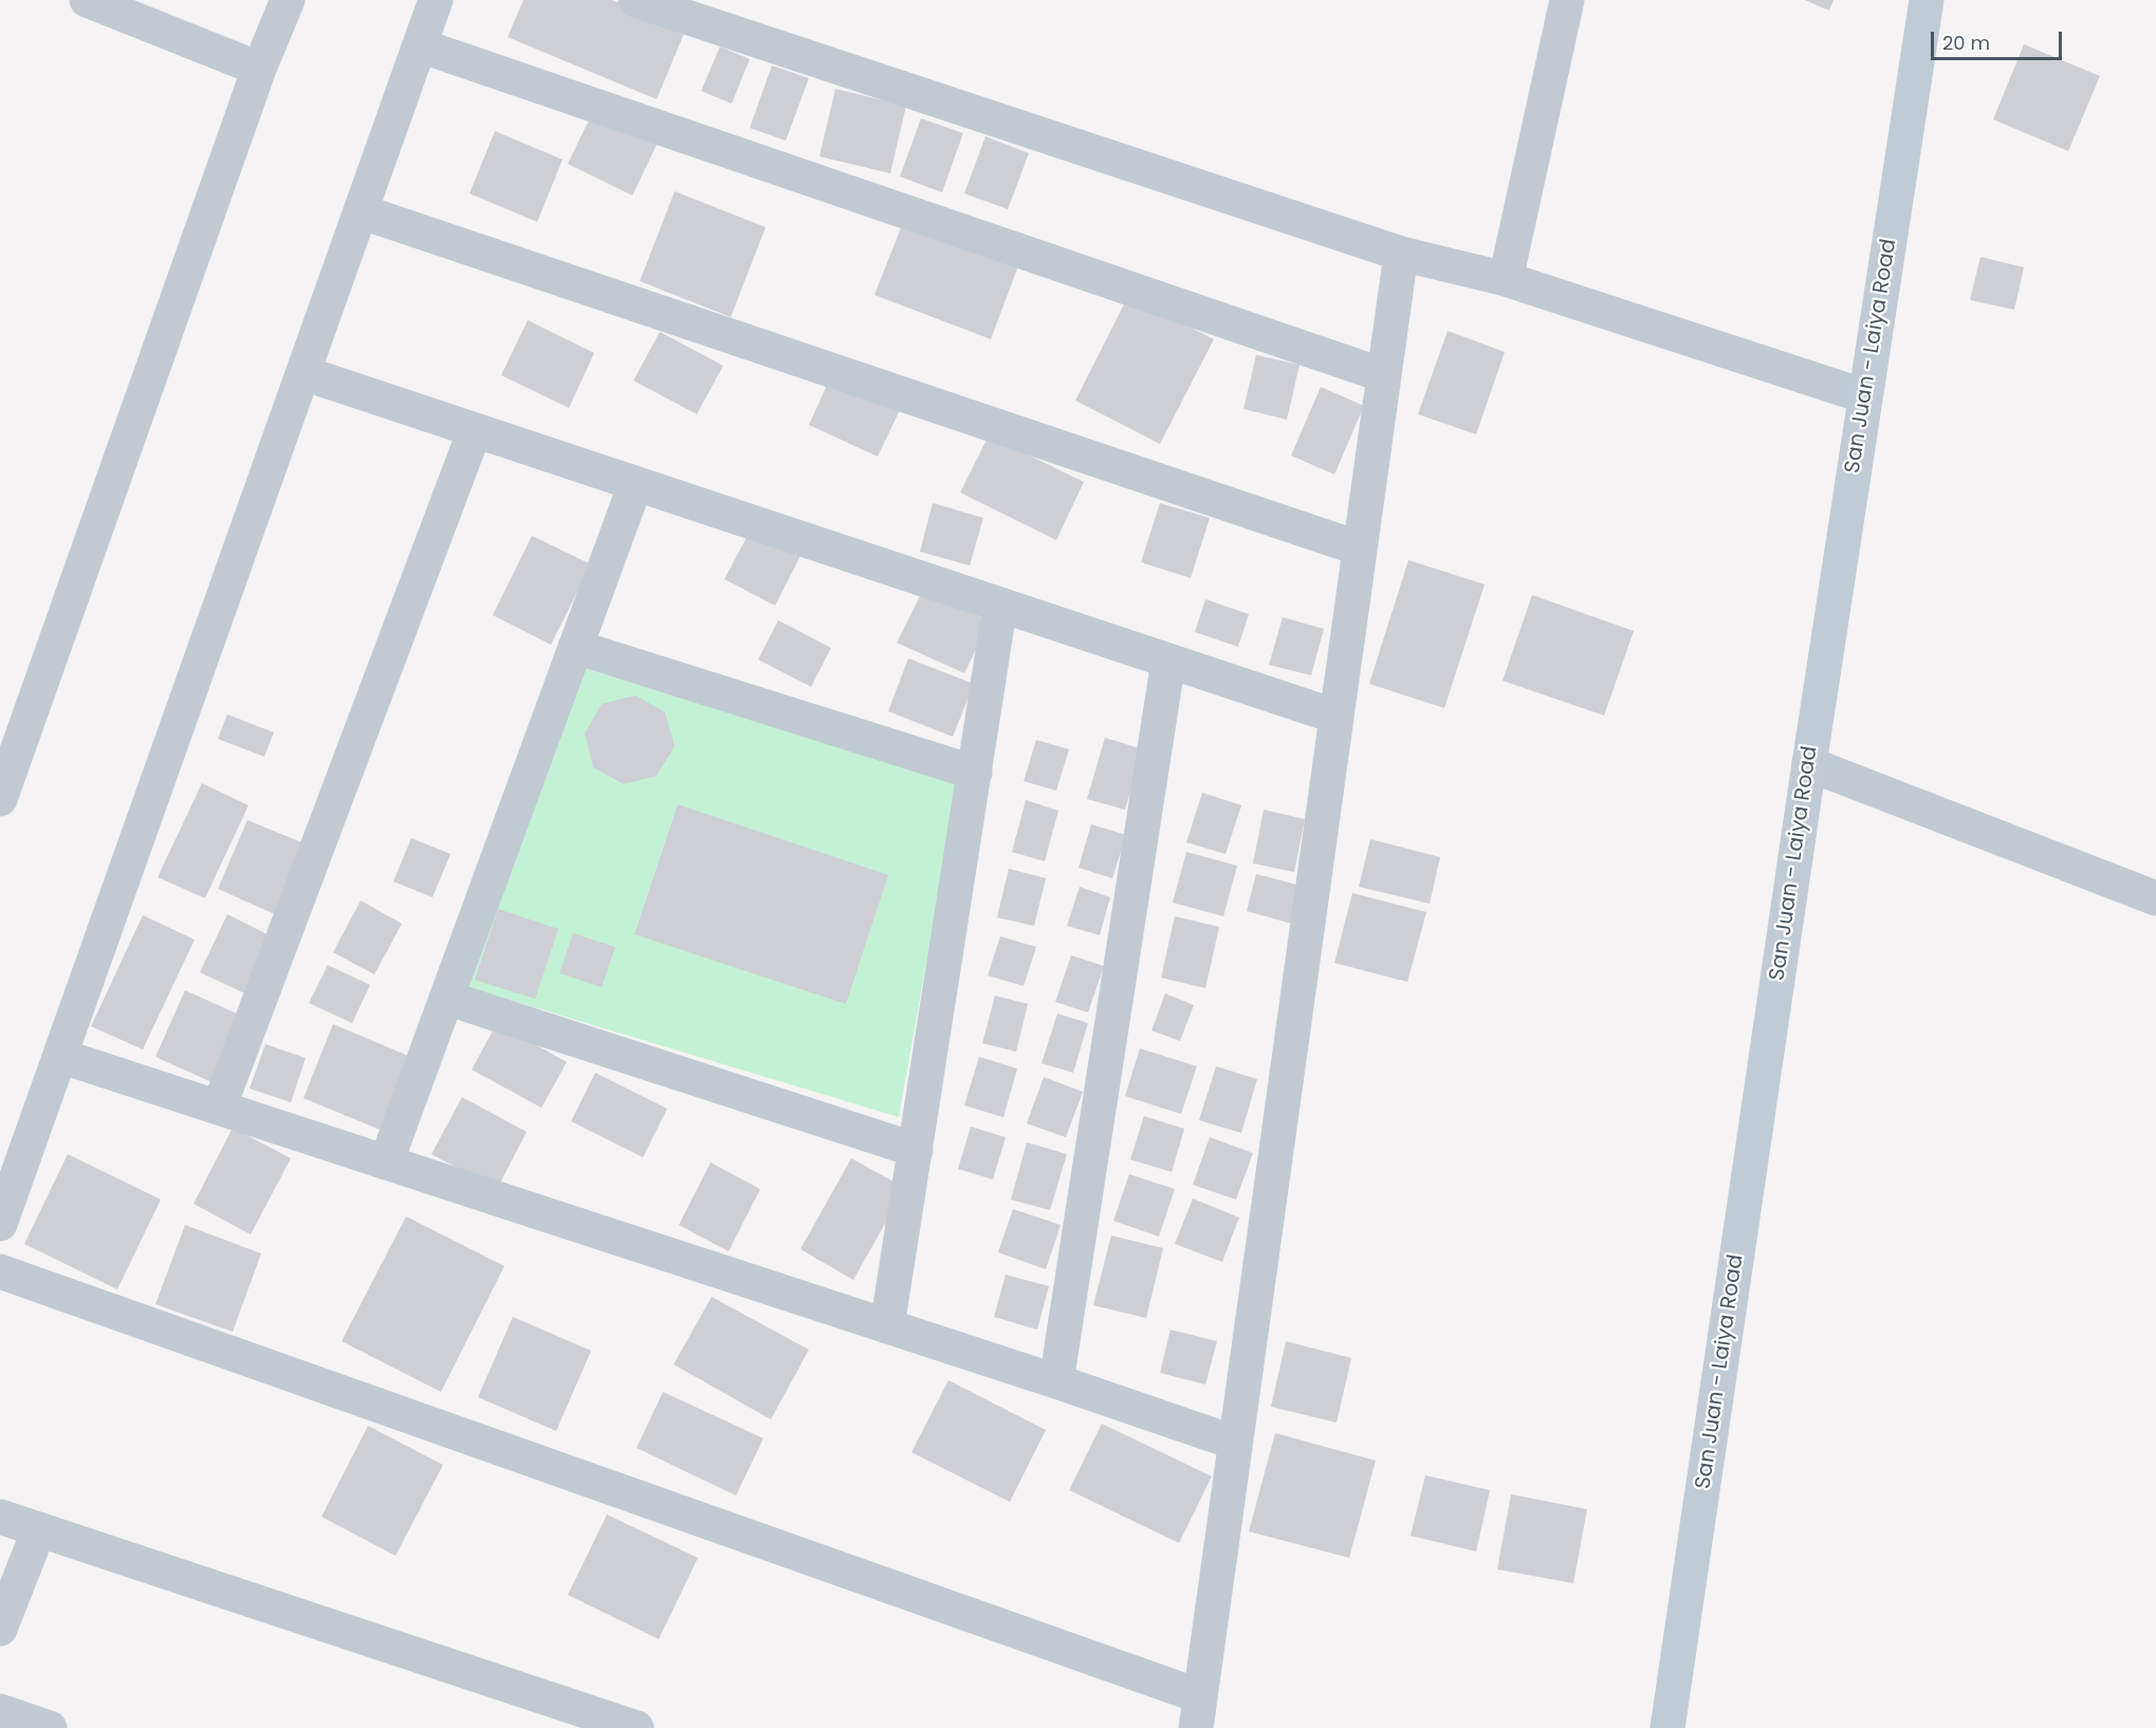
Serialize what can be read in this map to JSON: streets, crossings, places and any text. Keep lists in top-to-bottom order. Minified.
{"streets":{"main road":["San Juan - Laiya Road"]},"scale_bar":"20 m"}
